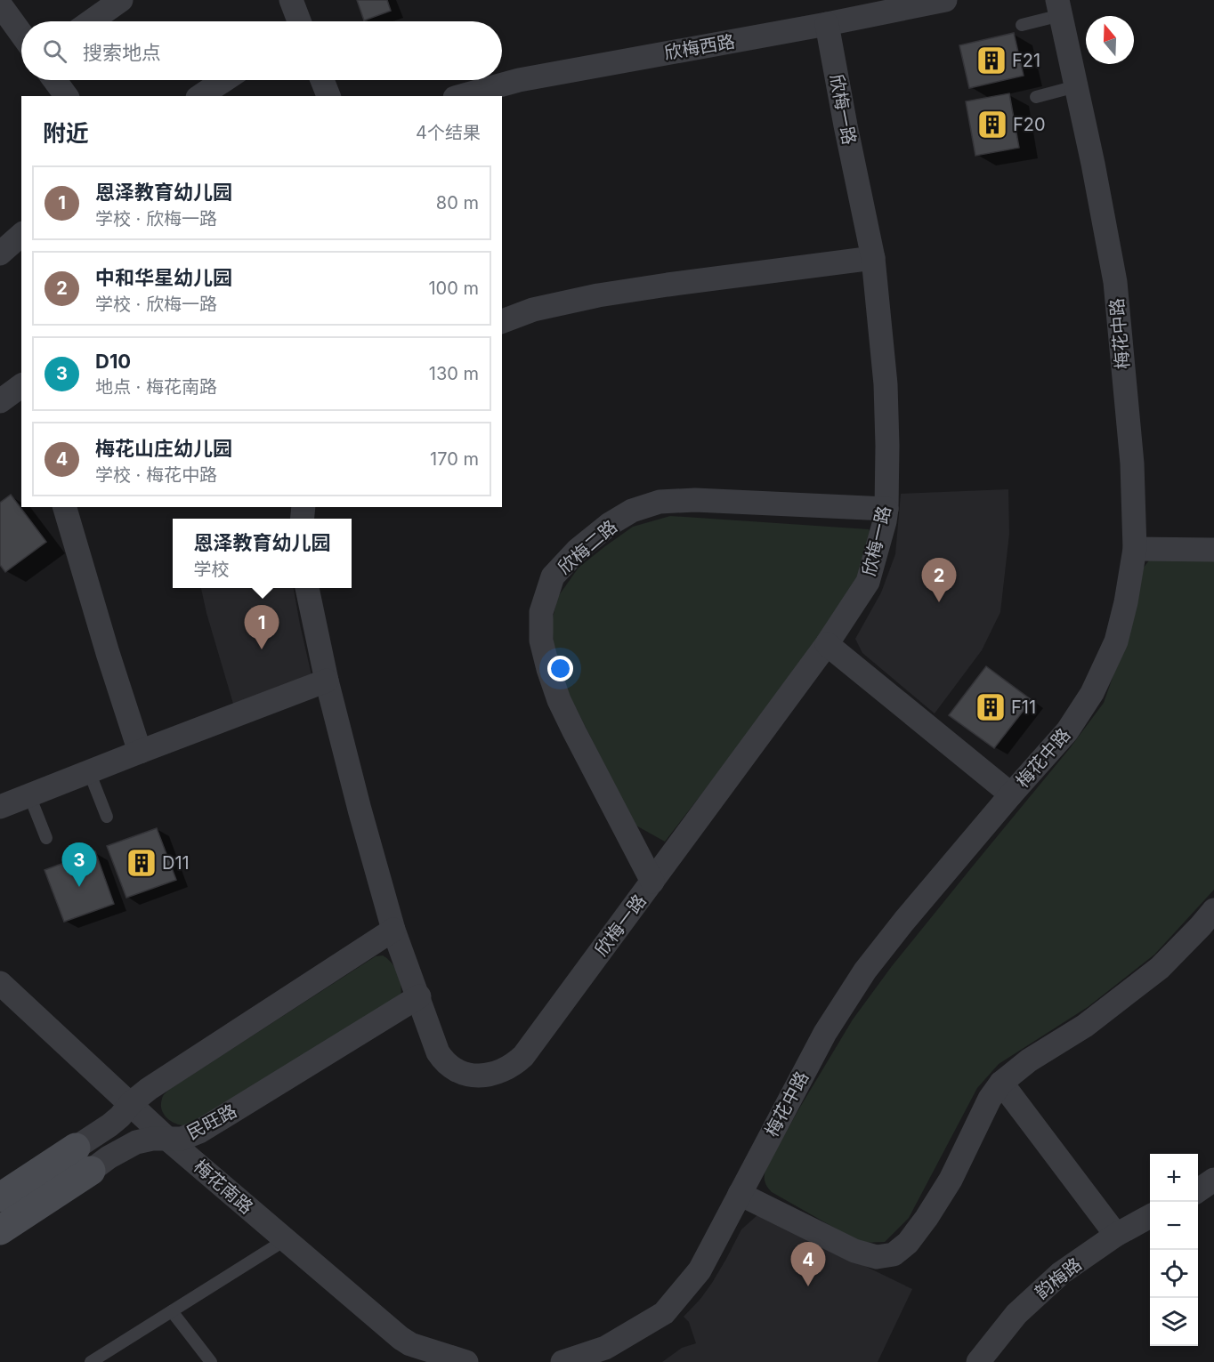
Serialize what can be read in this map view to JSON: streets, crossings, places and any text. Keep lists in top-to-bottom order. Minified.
{"streets":{"main road":["民旺路"],"street":["欣梅西路","欣梅一路","梅花中路","欣梅二路","梅花南路","韵梅路"]},"crossings":[["欣梅西路","欣梅一路"],["欣梅一路","欣梅二路"],["欣梅一路","民旺路"],["民旺路","梅花南路"]],"places":{"building":["F21","F20","F11","D11"]},"north":"top","page":{"search":"搜索地点","heading":["附近","4个结果"],"list":[{"mark":"1","name":"恩泽教育幼儿园","note":"学校 · 欣梅一路","value":"80 m"},{"mark":"2","name":"中和华星幼儿园","note":"学校 · 欣梅一路","value":"100 m"},{"mark":"3","name":"D10","note":"地点 · 梅花南路","value":"130 m"},{"mark":"4","name":"梅花山庄幼儿园","note":"学校 · 梅花中路","value":"170 m"}],"popup":["恩泽教育幼儿园","学校"],"pins":["2","1","3","4"],"map_buttons":["+","−"]}}
